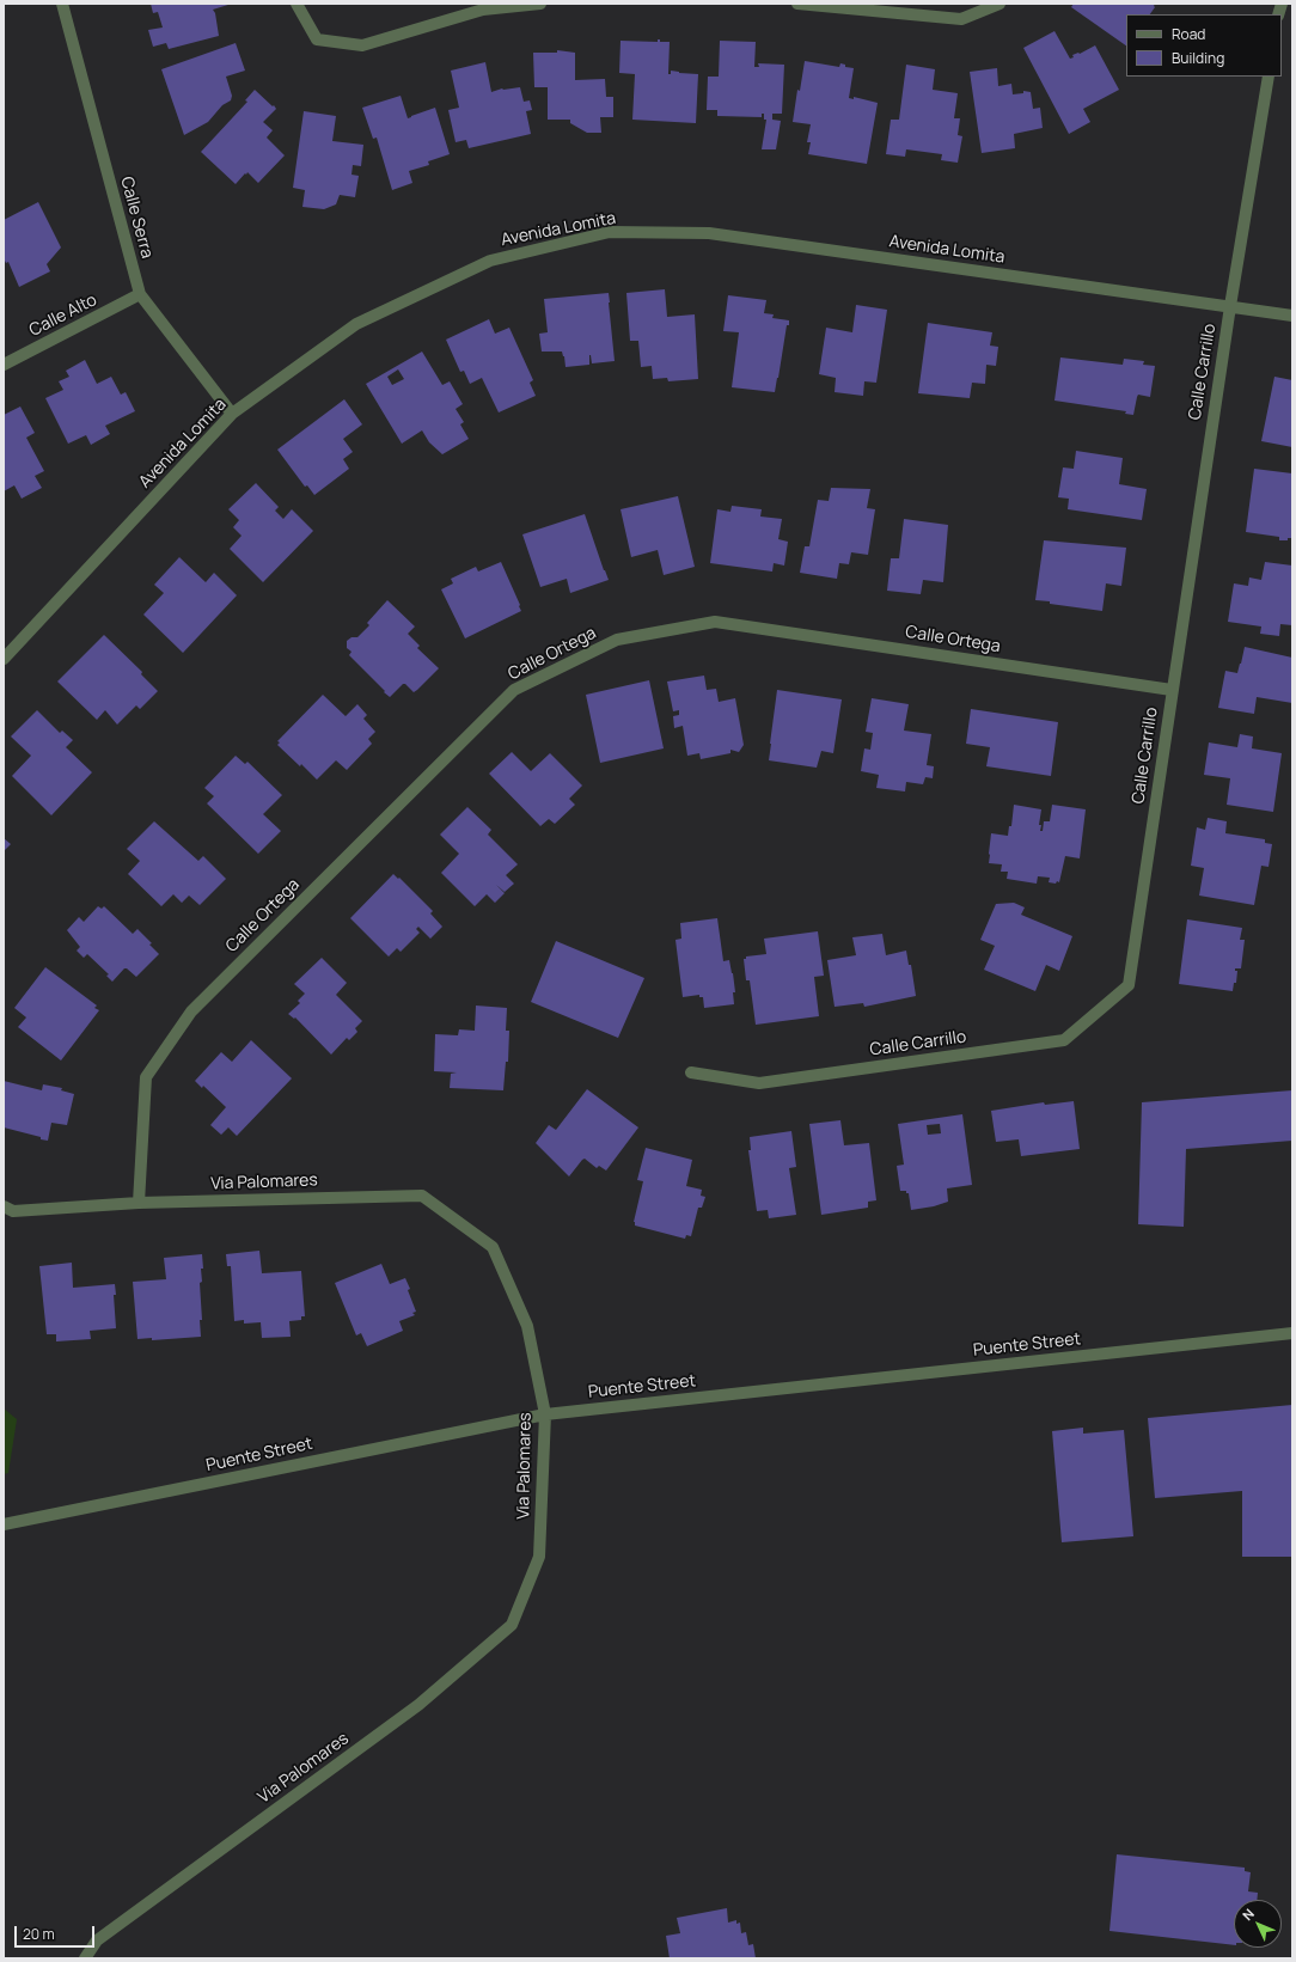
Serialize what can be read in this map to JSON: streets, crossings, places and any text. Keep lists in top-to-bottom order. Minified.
{"streets":{"street":["Calle Serra","Avenida Lomita","Calle Alto","Calle Carrillo","Calle Ortega","Via Palomares","Puente Street"]},"crossings":[["Calle Serra","Avenida Lomita"],["Calle Serra","Calle Alto"],["Avenida Lomita","Calle Carrillo"],["Calle Carrillo","Calle Ortega"],["Calle Ortega","Via Palomares"],["Via Palomares","Puente Street"]],"legend":["Road","Building"],"scale_bar":"20 m","north":"top left"}
